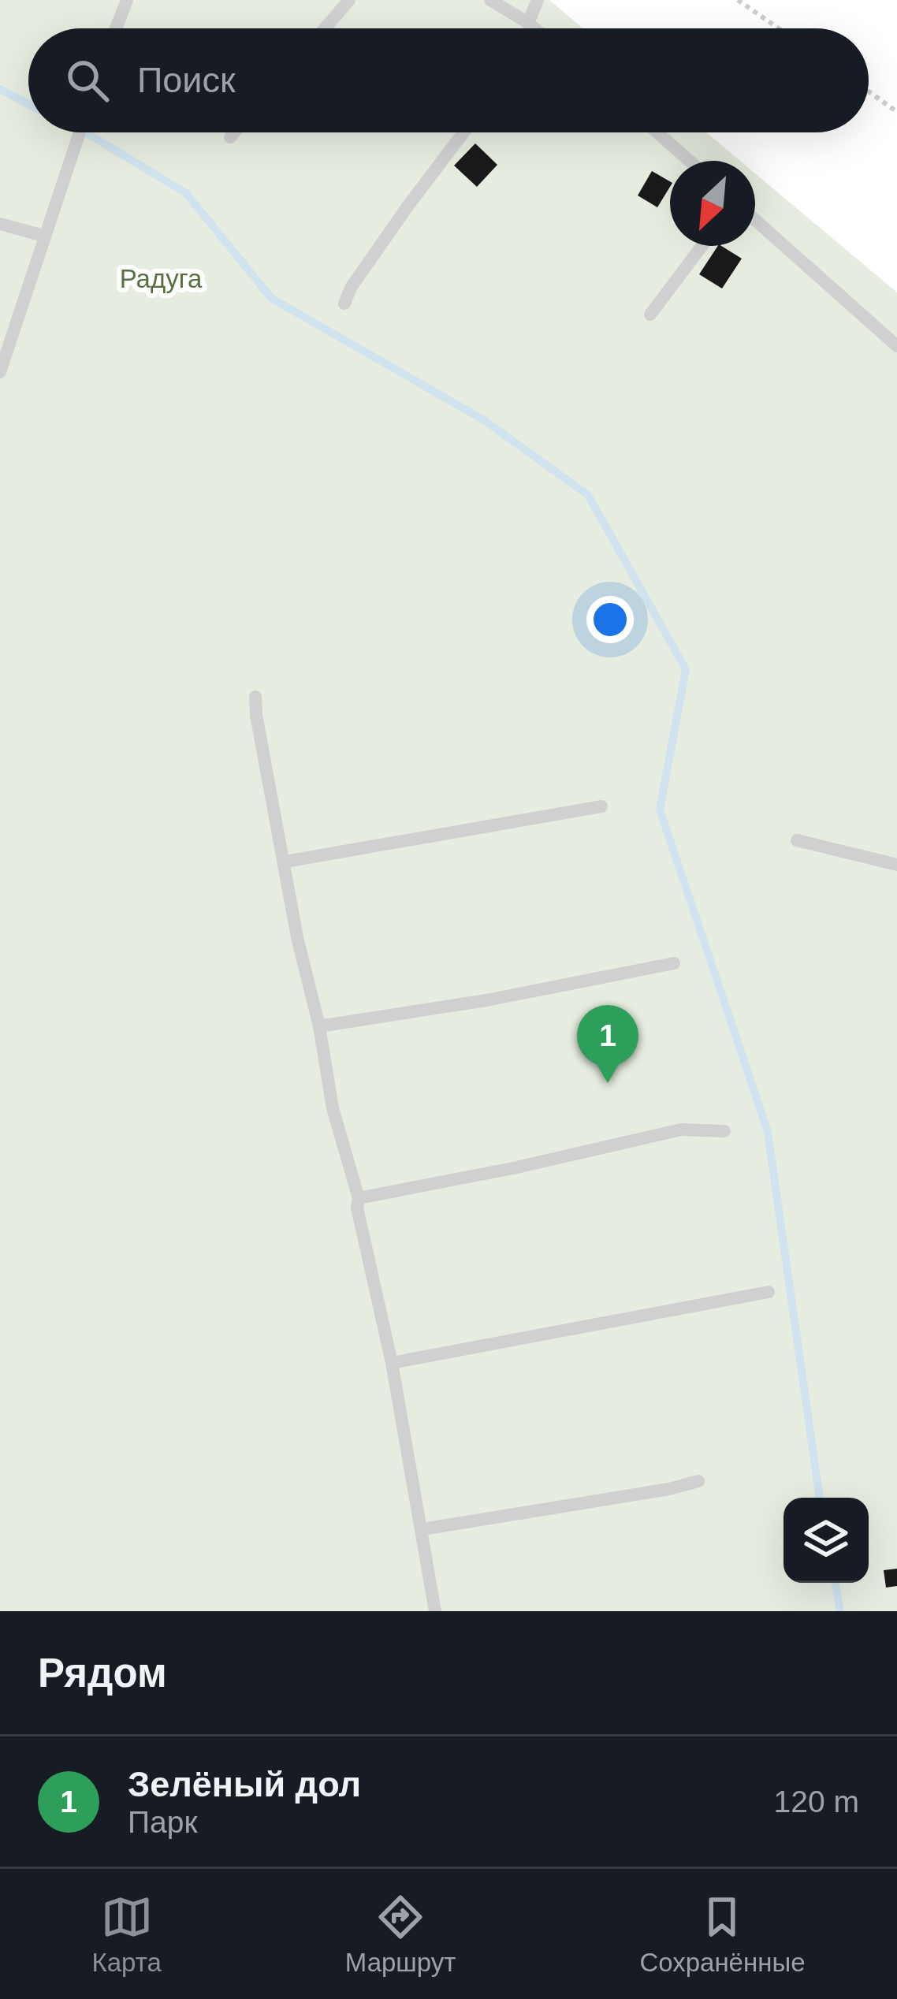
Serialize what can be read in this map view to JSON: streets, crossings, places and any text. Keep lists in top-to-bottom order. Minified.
{"parks":["Радуга"],"north":"bottom left","page":{"search":"Поиск","pins":"1","heading":"Рядом","list":[{"mark":"1","name":"Зелёный дол","note":"Парк","value":"120 m"}],"nav":["Карта","Маршрут","Сохранённые"]}}
